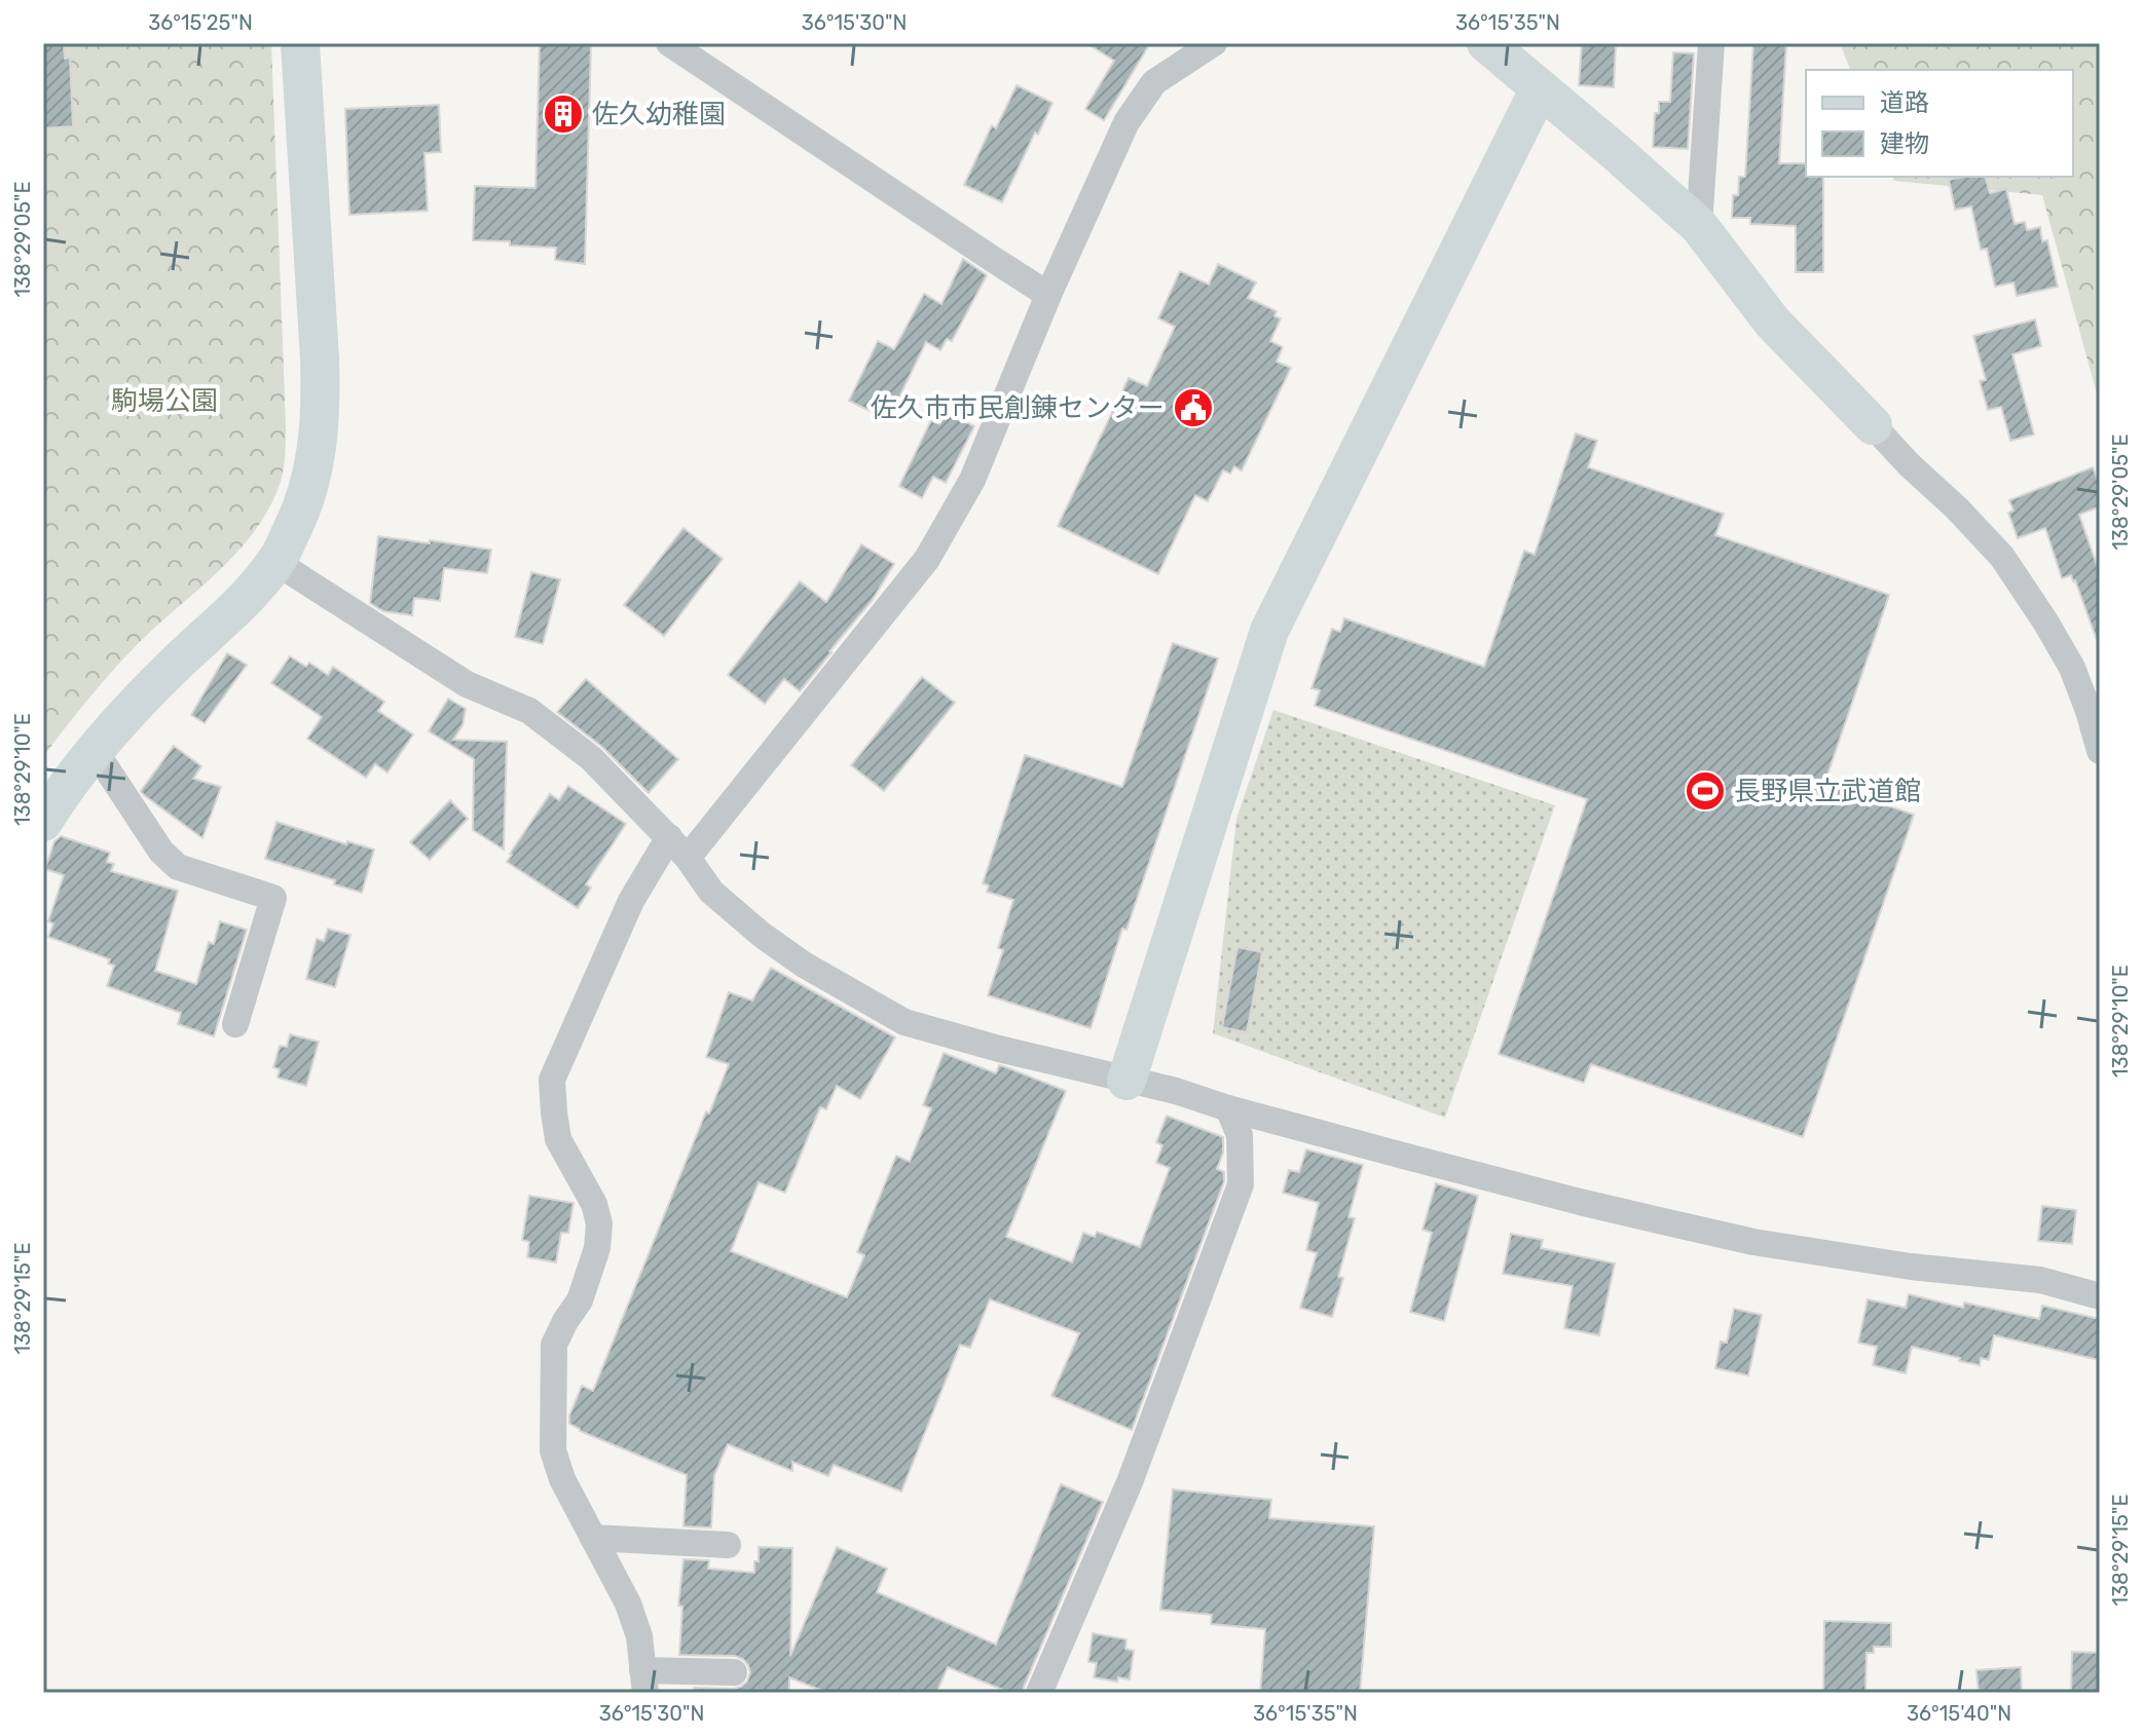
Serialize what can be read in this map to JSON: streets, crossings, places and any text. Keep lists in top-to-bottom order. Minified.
{"parks":["駒場公園"],"places":{"building":["佐久幼稚園"],"public building":["佐久市市民創錬センター"],"sports":["長野県立武道館"]},"legend":["道路","建物"],"coordinates":["36°15'25\"N","36°15'30\"N","36°15'35\"N","138°29'05\"E","138°29'10\"E","138°29'15\"E","36°15'40\"N"]}
